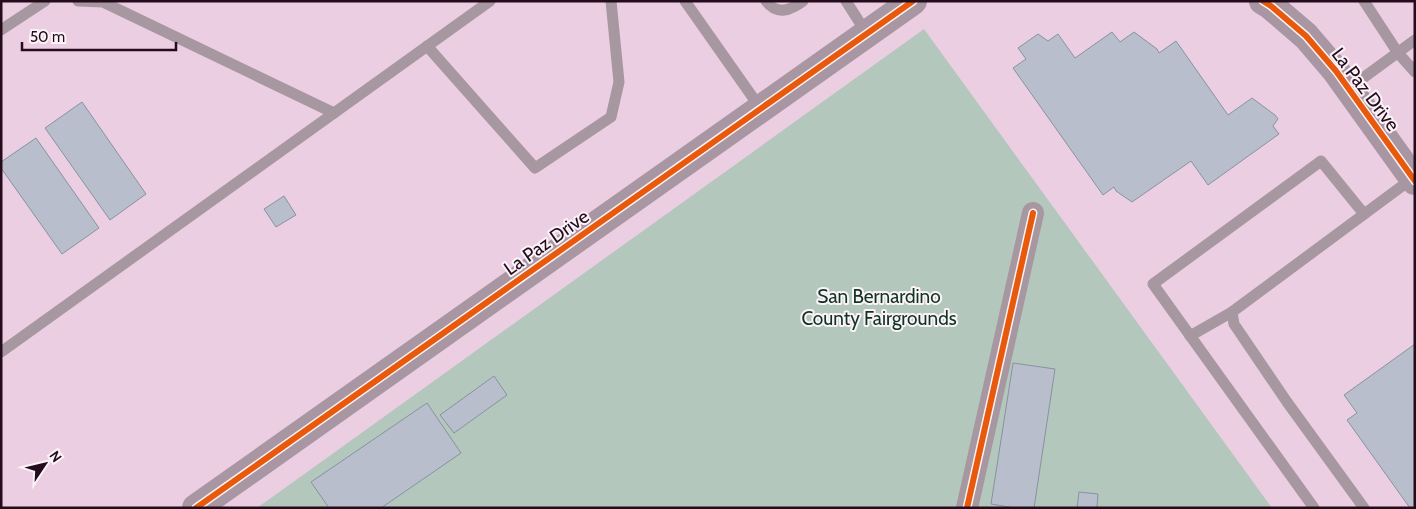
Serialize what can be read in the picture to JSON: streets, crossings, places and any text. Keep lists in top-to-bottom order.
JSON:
{
  "streets": {
    "street": ["La Paz Drive"]
  },
  "parks": ["San Bernardino County Fairgrounds"],
  "scale_bar": "50 m",
  "north": "top right"
}
